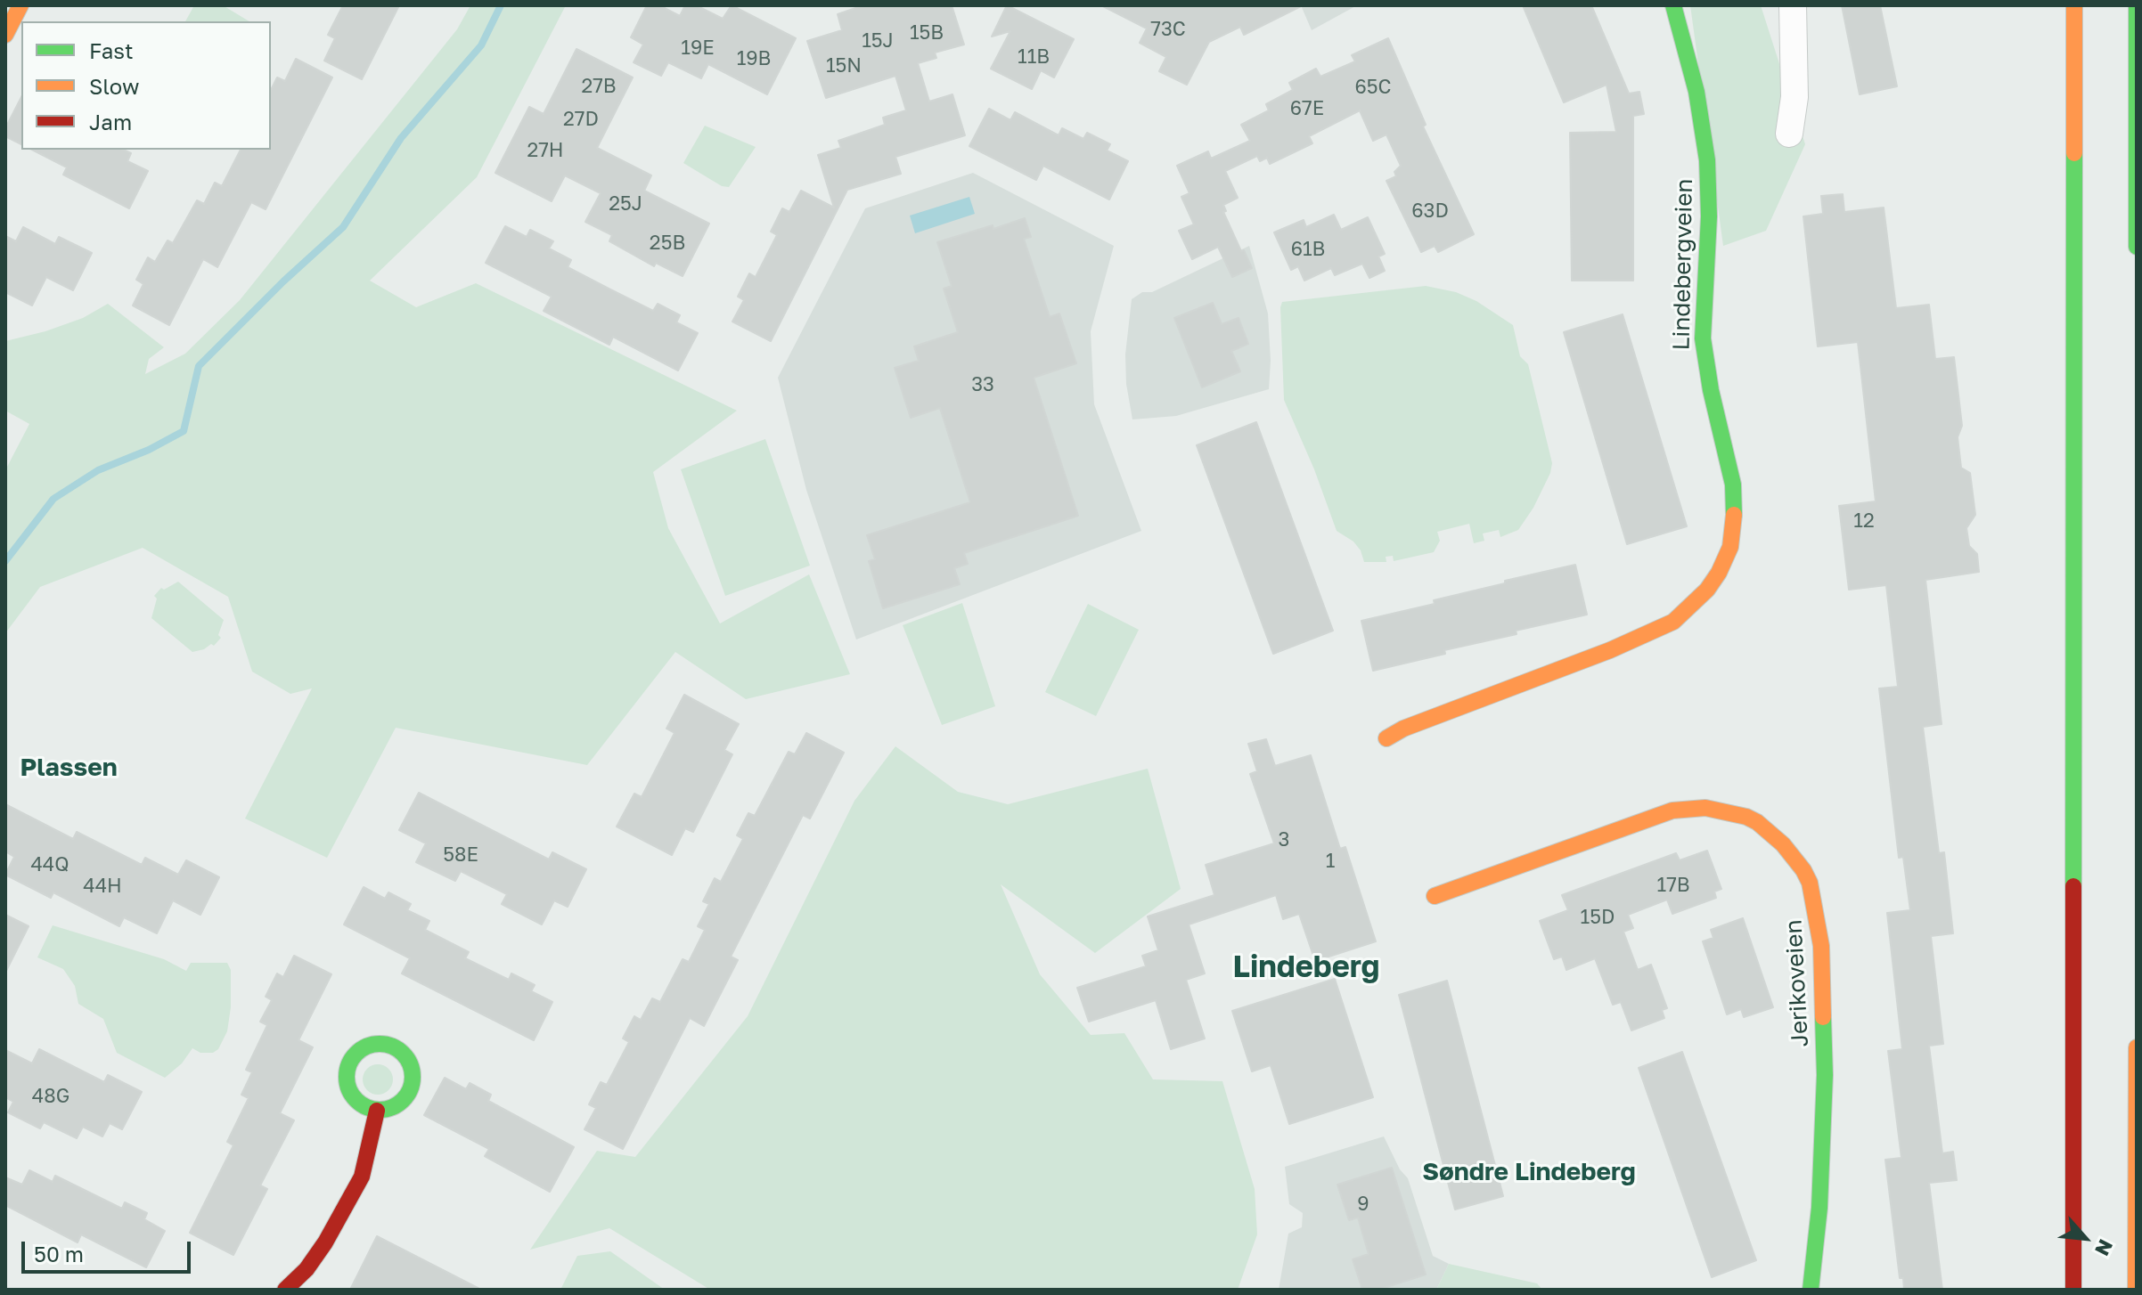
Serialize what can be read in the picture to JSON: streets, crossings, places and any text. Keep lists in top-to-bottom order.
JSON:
{
  "streets": {
    "main road": ["Lindebergveien", "Jerikoveien"]
  },
  "districts": ["Plassen", "Lindeberg", "Søndre Lindeberg"],
  "house_numbers": [
    "73C",
    "15B",
    "15J",
    "19E",
    "11B",
    "19B",
    "15N",
    "27B",
    "65C",
    "67E",
    "27D",
    "27H",
    "25J",
    "63D",
    "25B",
    "61B",
    "33",
    "12",
    "3",
    "58E",
    "1",
    "44Q",
    "17B",
    "44H",
    "15D",
    "48G",
    "9"
  ],
  "legend": ["Fast", "Slow", "Jam"],
  "scale_bar": "50 m",
  "north": "bottom right"
}
